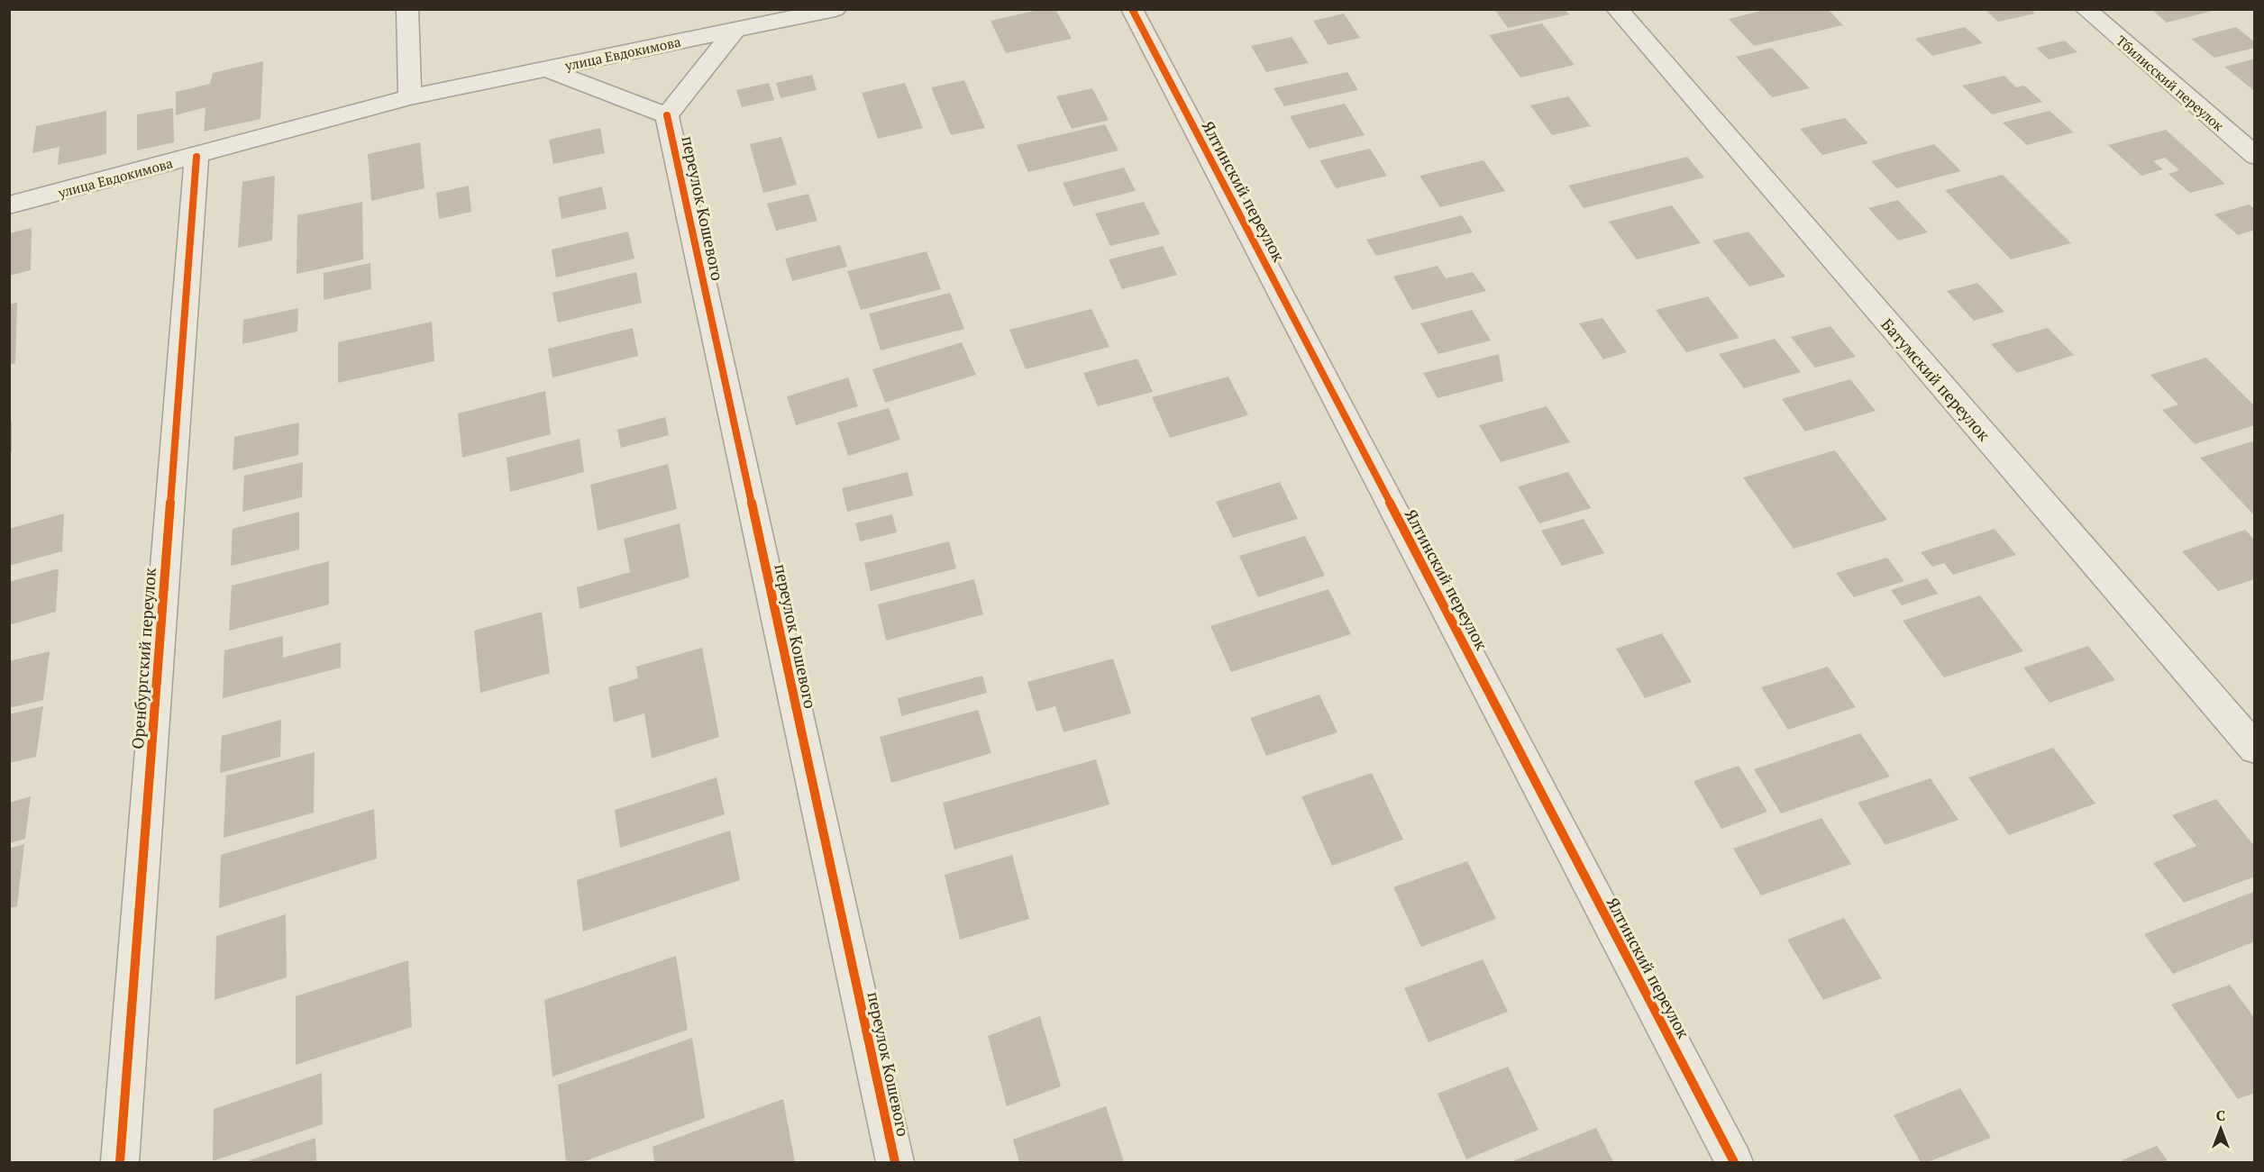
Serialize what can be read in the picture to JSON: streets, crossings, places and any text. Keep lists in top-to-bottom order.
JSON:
{
  "streets": {
    "street": [
      "улица Евдокимова",
      "Тбилисский переулок",
      "Ялтинский переулок",
      "переулок Кошевого",
      "Батумский переулок",
      "Оренбургский переулок"
    ]
  },
  "crossings": [
    ["улица Евдокимова", "Оренбургский переулок"]
  ],
  "north": "top"
}
